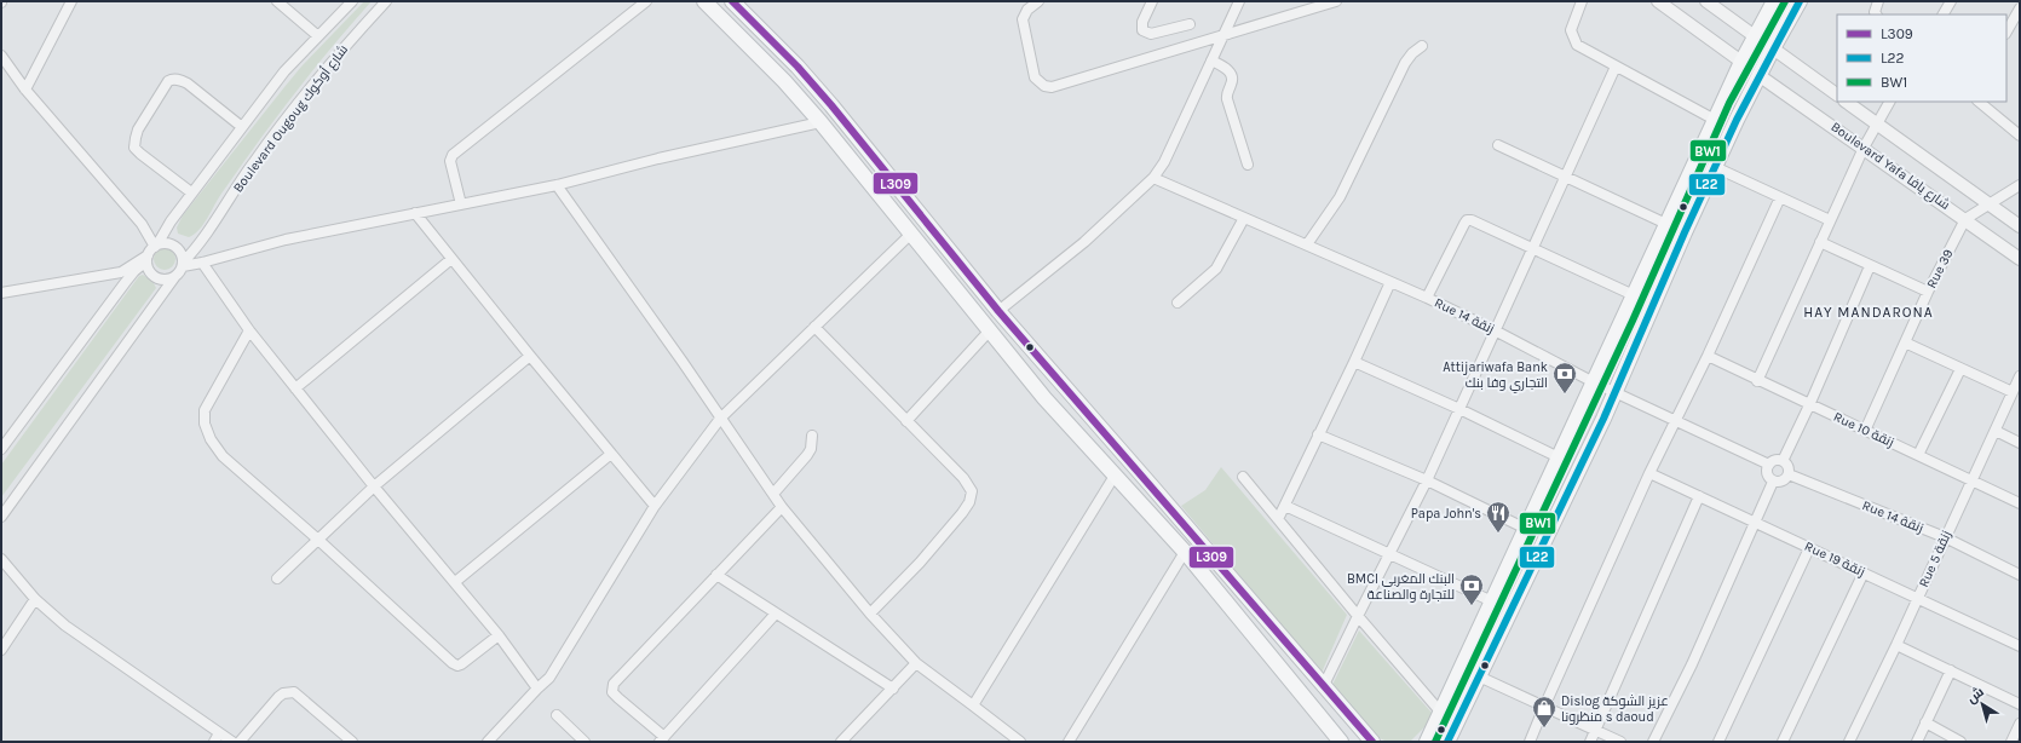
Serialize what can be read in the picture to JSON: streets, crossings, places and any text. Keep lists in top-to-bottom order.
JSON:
{
  "streets": {
    "street": [
      "Boulevard Ougoug شارع أوكوك",
      "Boulevard Yafa شارع يافا",
      "Rue 39",
      "Rue 14 زنقة",
      "Rue 10 زنقة",
      "Rue 19 زنقة",
      "Rue 5 زنقة"
    ]
  },
  "crossings": [
    ["Boulevard Yafa شارع يافا", "Rue 39"],
    ["Rue 39", "Rue 10 زنقة"],
    ["Rue 14 زنقة", "Rue 5 زنقة"],
    ["Rue 10 زنقة", "Rue 5 زنقة"],
    ["Rue 19 زنقة", "Rue 5 زنقة"]
  ],
  "districts": ["HAY MANDARONA"],
  "places": {
    "bank": ["Attijariwafa Bank التجاري وفا بنك", "BMCI البنك المغربي للتجارة والصناعة"],
    "restaurant": ["Papa John's"],
    "shop": ["Dislog عزيز الشوكة منظرونا s daoud"]
  },
  "lines": ["transit line L309", "transit line L22", "transit line BW1"],
  "legend": ["L309", "L22", "BW1"],
  "north": "top left"
}
